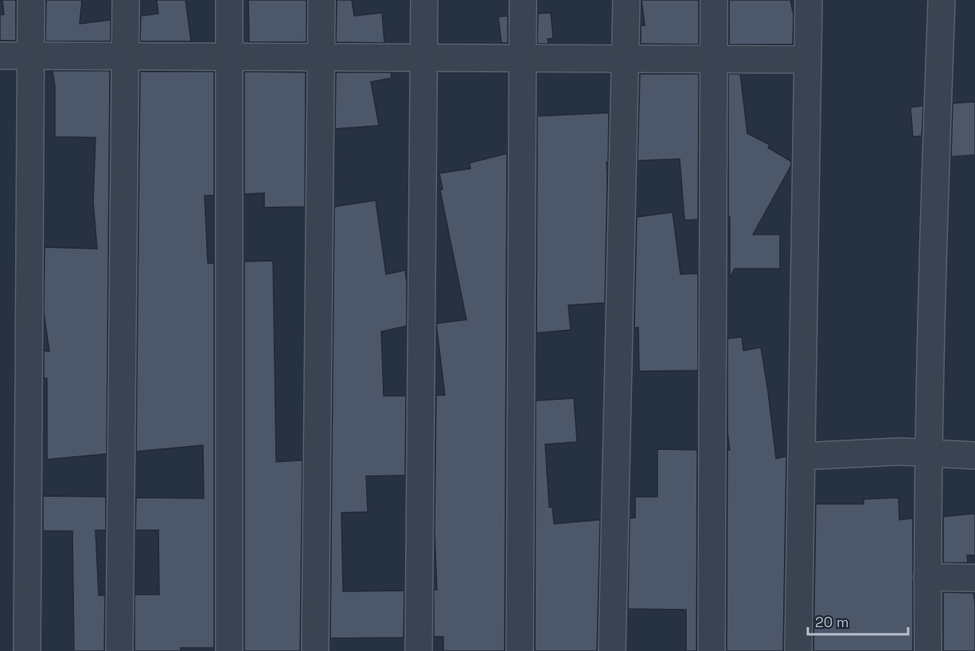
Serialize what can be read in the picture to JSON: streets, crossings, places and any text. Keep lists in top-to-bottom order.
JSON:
{
  "scale_bar": "20 m"
}
